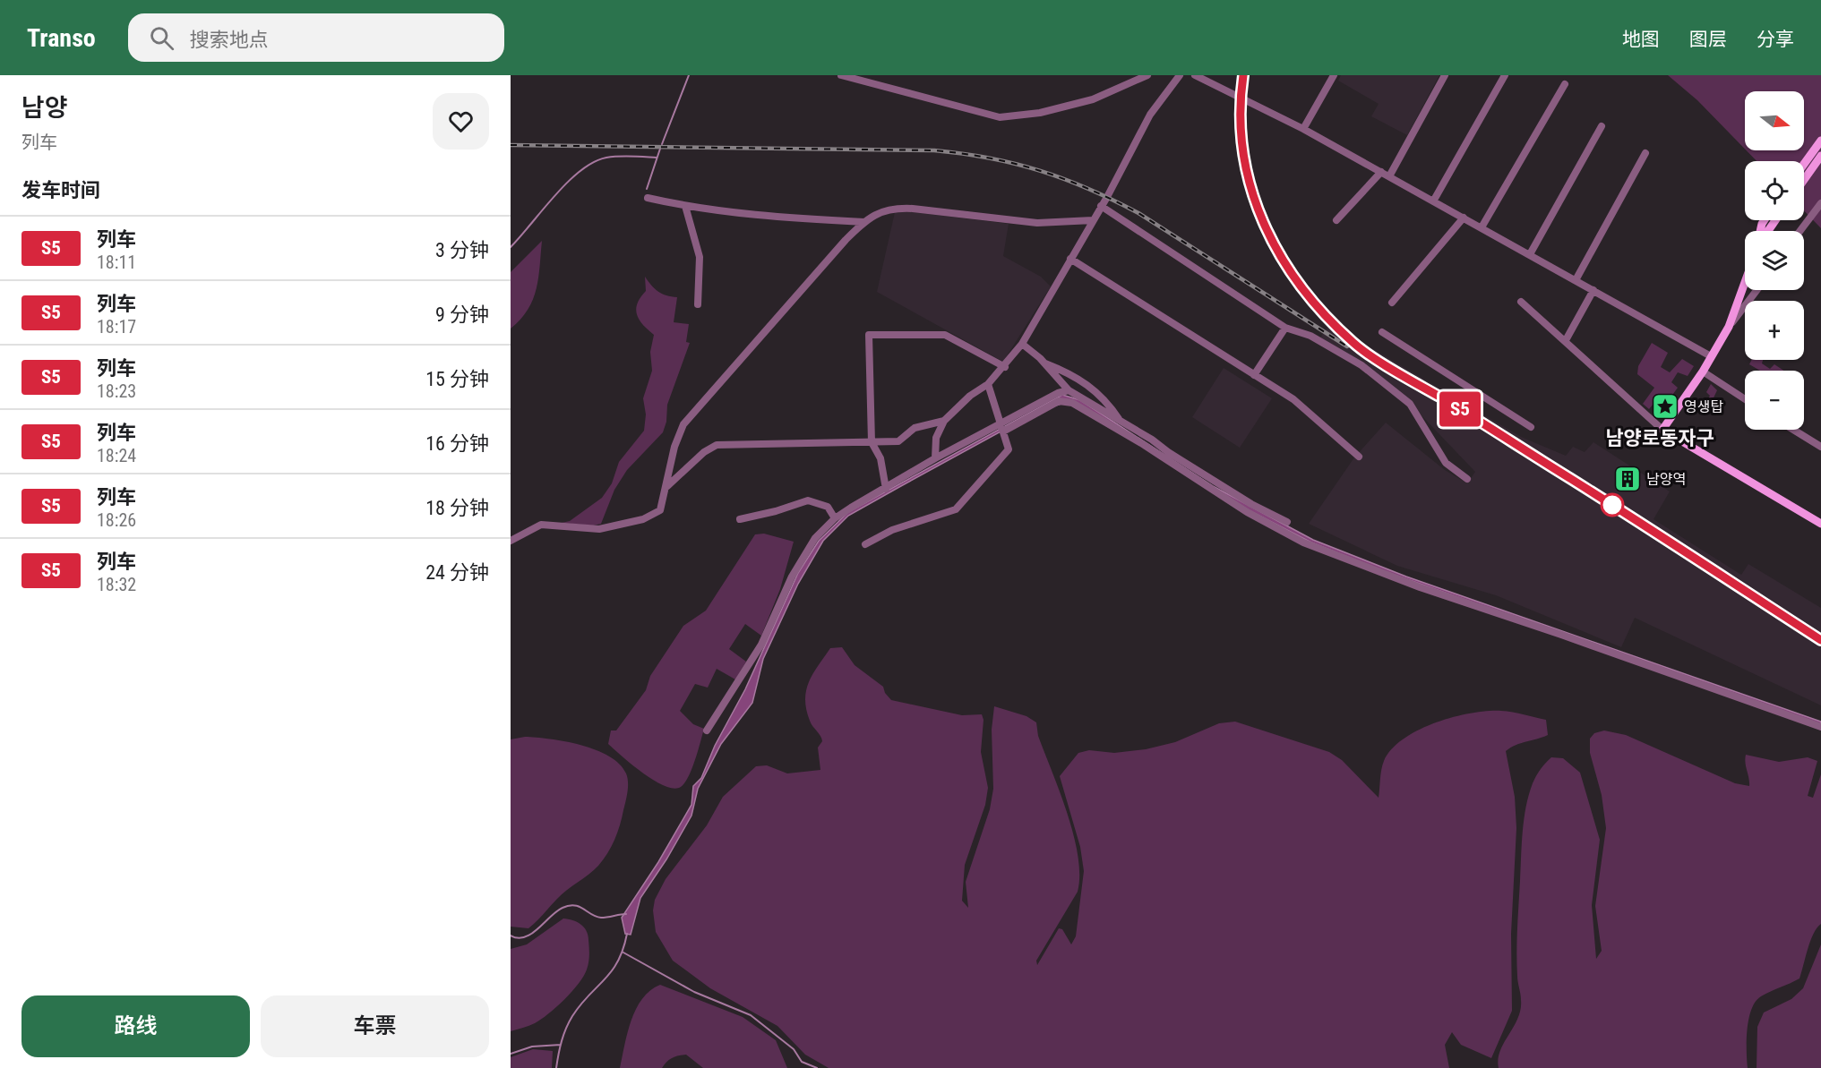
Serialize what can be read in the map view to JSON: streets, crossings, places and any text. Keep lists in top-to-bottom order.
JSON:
{
  "districts": ["남양로동자구"],
  "places": {
    "place": ["영생탑"],
    "building": ["남양역"]
  },
  "north": "right",
  "page": {
    "header": "Transo",
    "search": "搜索地点",
    "nav": ["地图", "图层", "分享"],
    "heading": [
      ["남양", "列车"],
      "发车时间"
    ],
    "on_map": "S5",
    "map_buttons": ["+", "−"],
    "list": [
      {
        "mark": "S5",
        "name": "列车",
        "note": "18:11",
        "value": "3 分钟"
      },
      {
        "mark": "S5",
        "name": "列车",
        "note": "18:17",
        "value": "9 分钟"
      },
      {
        "mark": "S5",
        "name": "列车",
        "note": "18:23",
        "value": "15 分钟"
      },
      {
        "mark": "S5",
        "name": "列车",
        "note": "18:24",
        "value": "16 分钟"
      },
      {
        "mark": "S5",
        "name": "列车",
        "note": "18:26",
        "value": "18 分钟"
      },
      {
        "mark": "S5",
        "name": "列车",
        "note": "18:32",
        "value": "24 分钟"
      }
    ],
    "buttons": ["路线", "车票"]
  }
}
